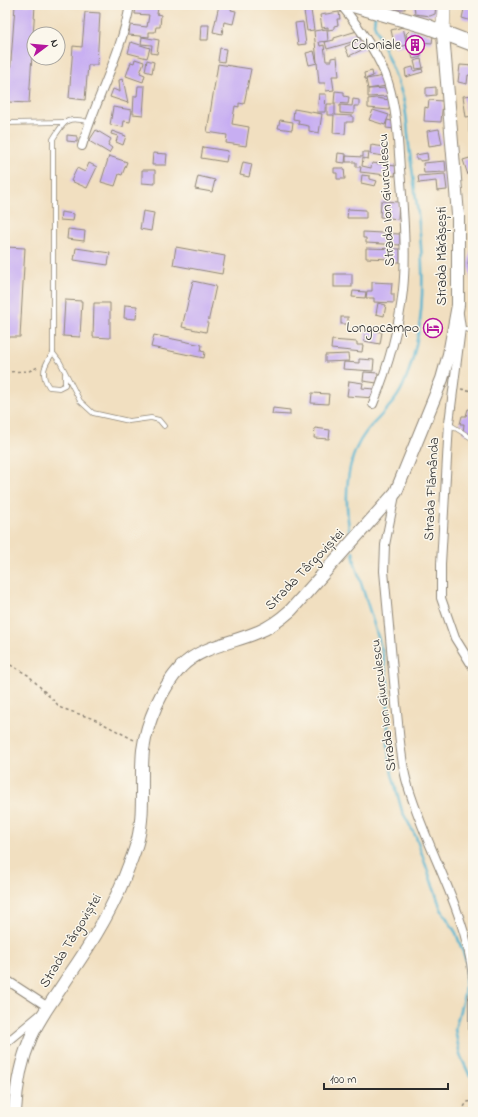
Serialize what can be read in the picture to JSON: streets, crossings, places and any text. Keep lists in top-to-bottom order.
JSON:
{
  "streets": {
    "main road": ["Strada Mărășești", "Strada Târgoviștei"],
    "street": ["Strada Ion Giurculescu", "Strada Flămânda"]
  },
  "crossings": [
    ["Strada Ion Giurculescu", "Strada Mărășești"],
    ["Strada Ion Giurculescu", "Strada Târgoviștei"],
    ["Strada Mărășești", "Strada Flămânda"],
    ["Strada Mărășești", "Strada Târgoviștei"]
  ],
  "places": {
    "building": ["Coloniale"],
    "hotel": ["Longocampo"]
  },
  "scale_bar": "100 m",
  "north": "right"
}
